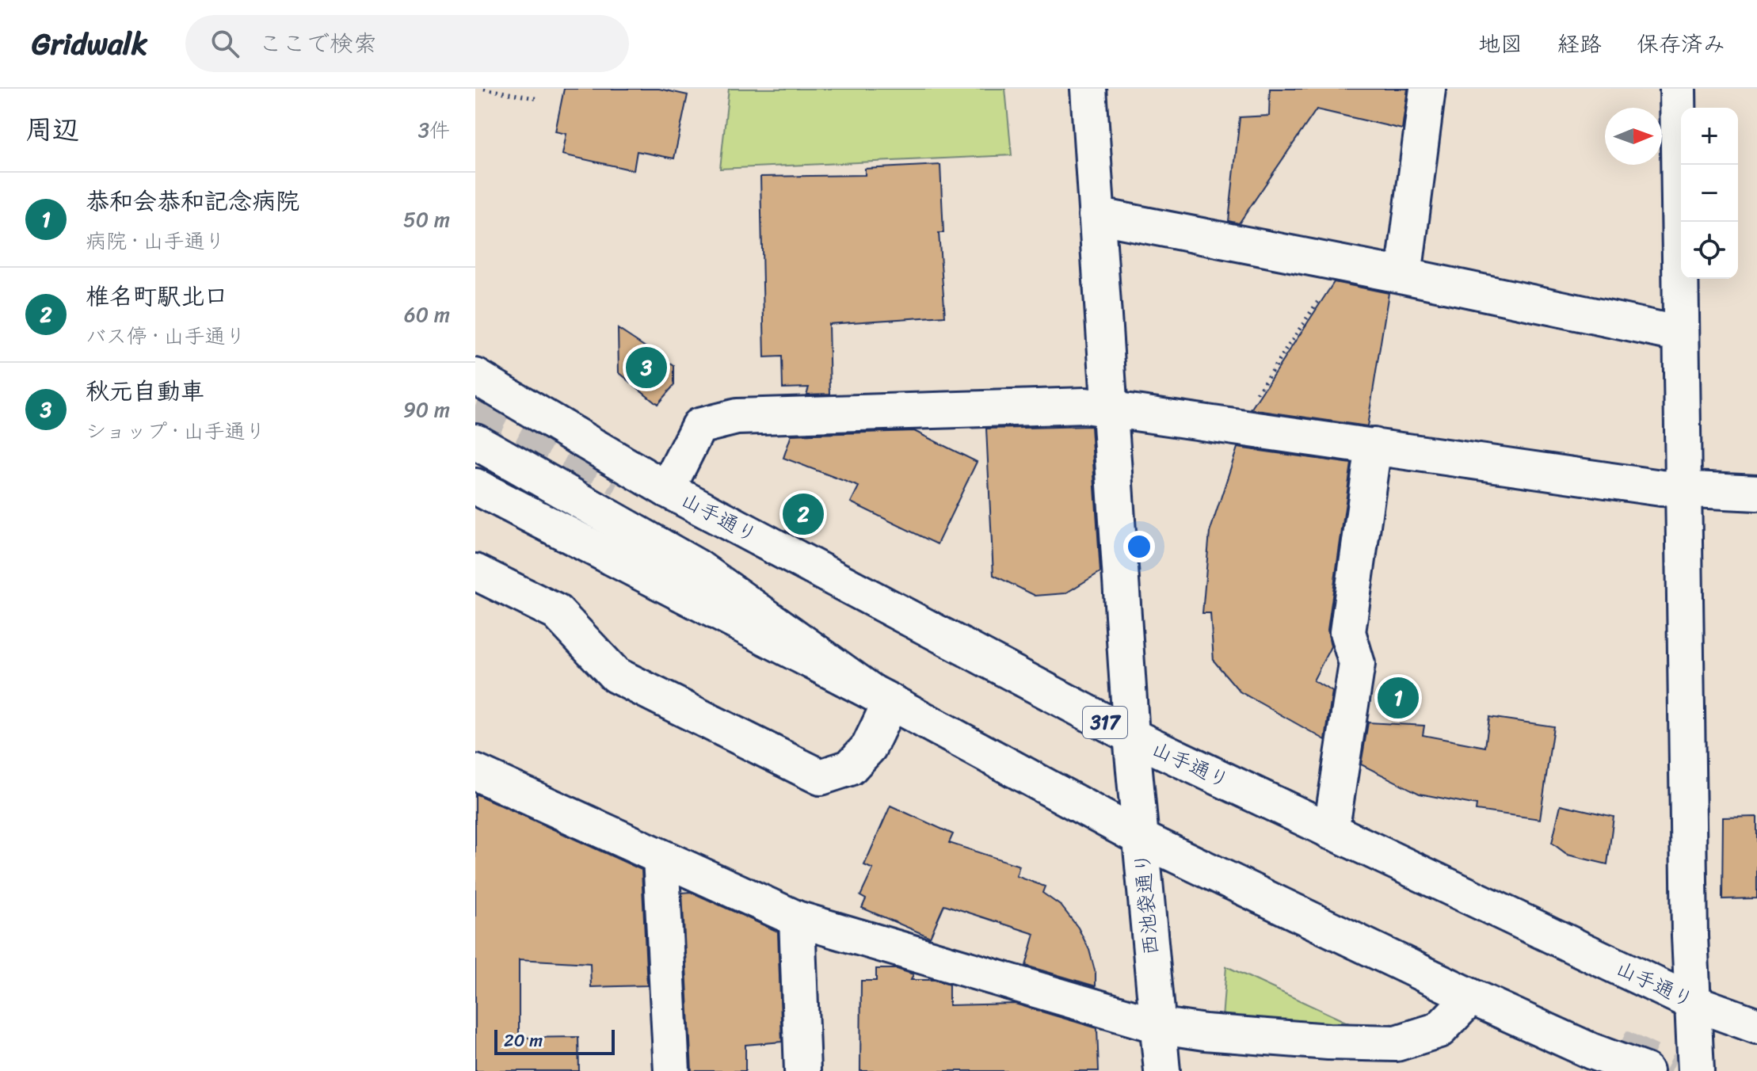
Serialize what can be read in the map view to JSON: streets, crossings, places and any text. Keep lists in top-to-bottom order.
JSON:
{
  "streets": {
    "main road": ["山手通り", "317", "西池袋通り"]
  },
  "crossings": [
    ["山手通り", "西池袋通り"]
  ],
  "scale_bar": "20 m",
  "north": "right",
  "page": {
    "header": "Gridwalk",
    "search": "ここで検索",
    "nav": ["地図", "経路", "保存済み"],
    "heading": ["周辺", "3件"],
    "map_buttons": ["+", "−"],
    "list": [
      {
        "mark": "1",
        "name": "恭和会恭和記念病院",
        "note": "病院 · 山手通り",
        "value": "50 m"
      },
      {
        "mark": "2",
        "name": "椎名町駅北口",
        "note": "バス停 · 山手通り",
        "value": "60 m"
      },
      {
        "mark": "3",
        "name": "秋元自動車",
        "note": "ショップ · 山手通り",
        "value": "90 m"
      }
    ],
    "pins": ["3", "2", "1"],
    "scale": "20 m"
  }
}
